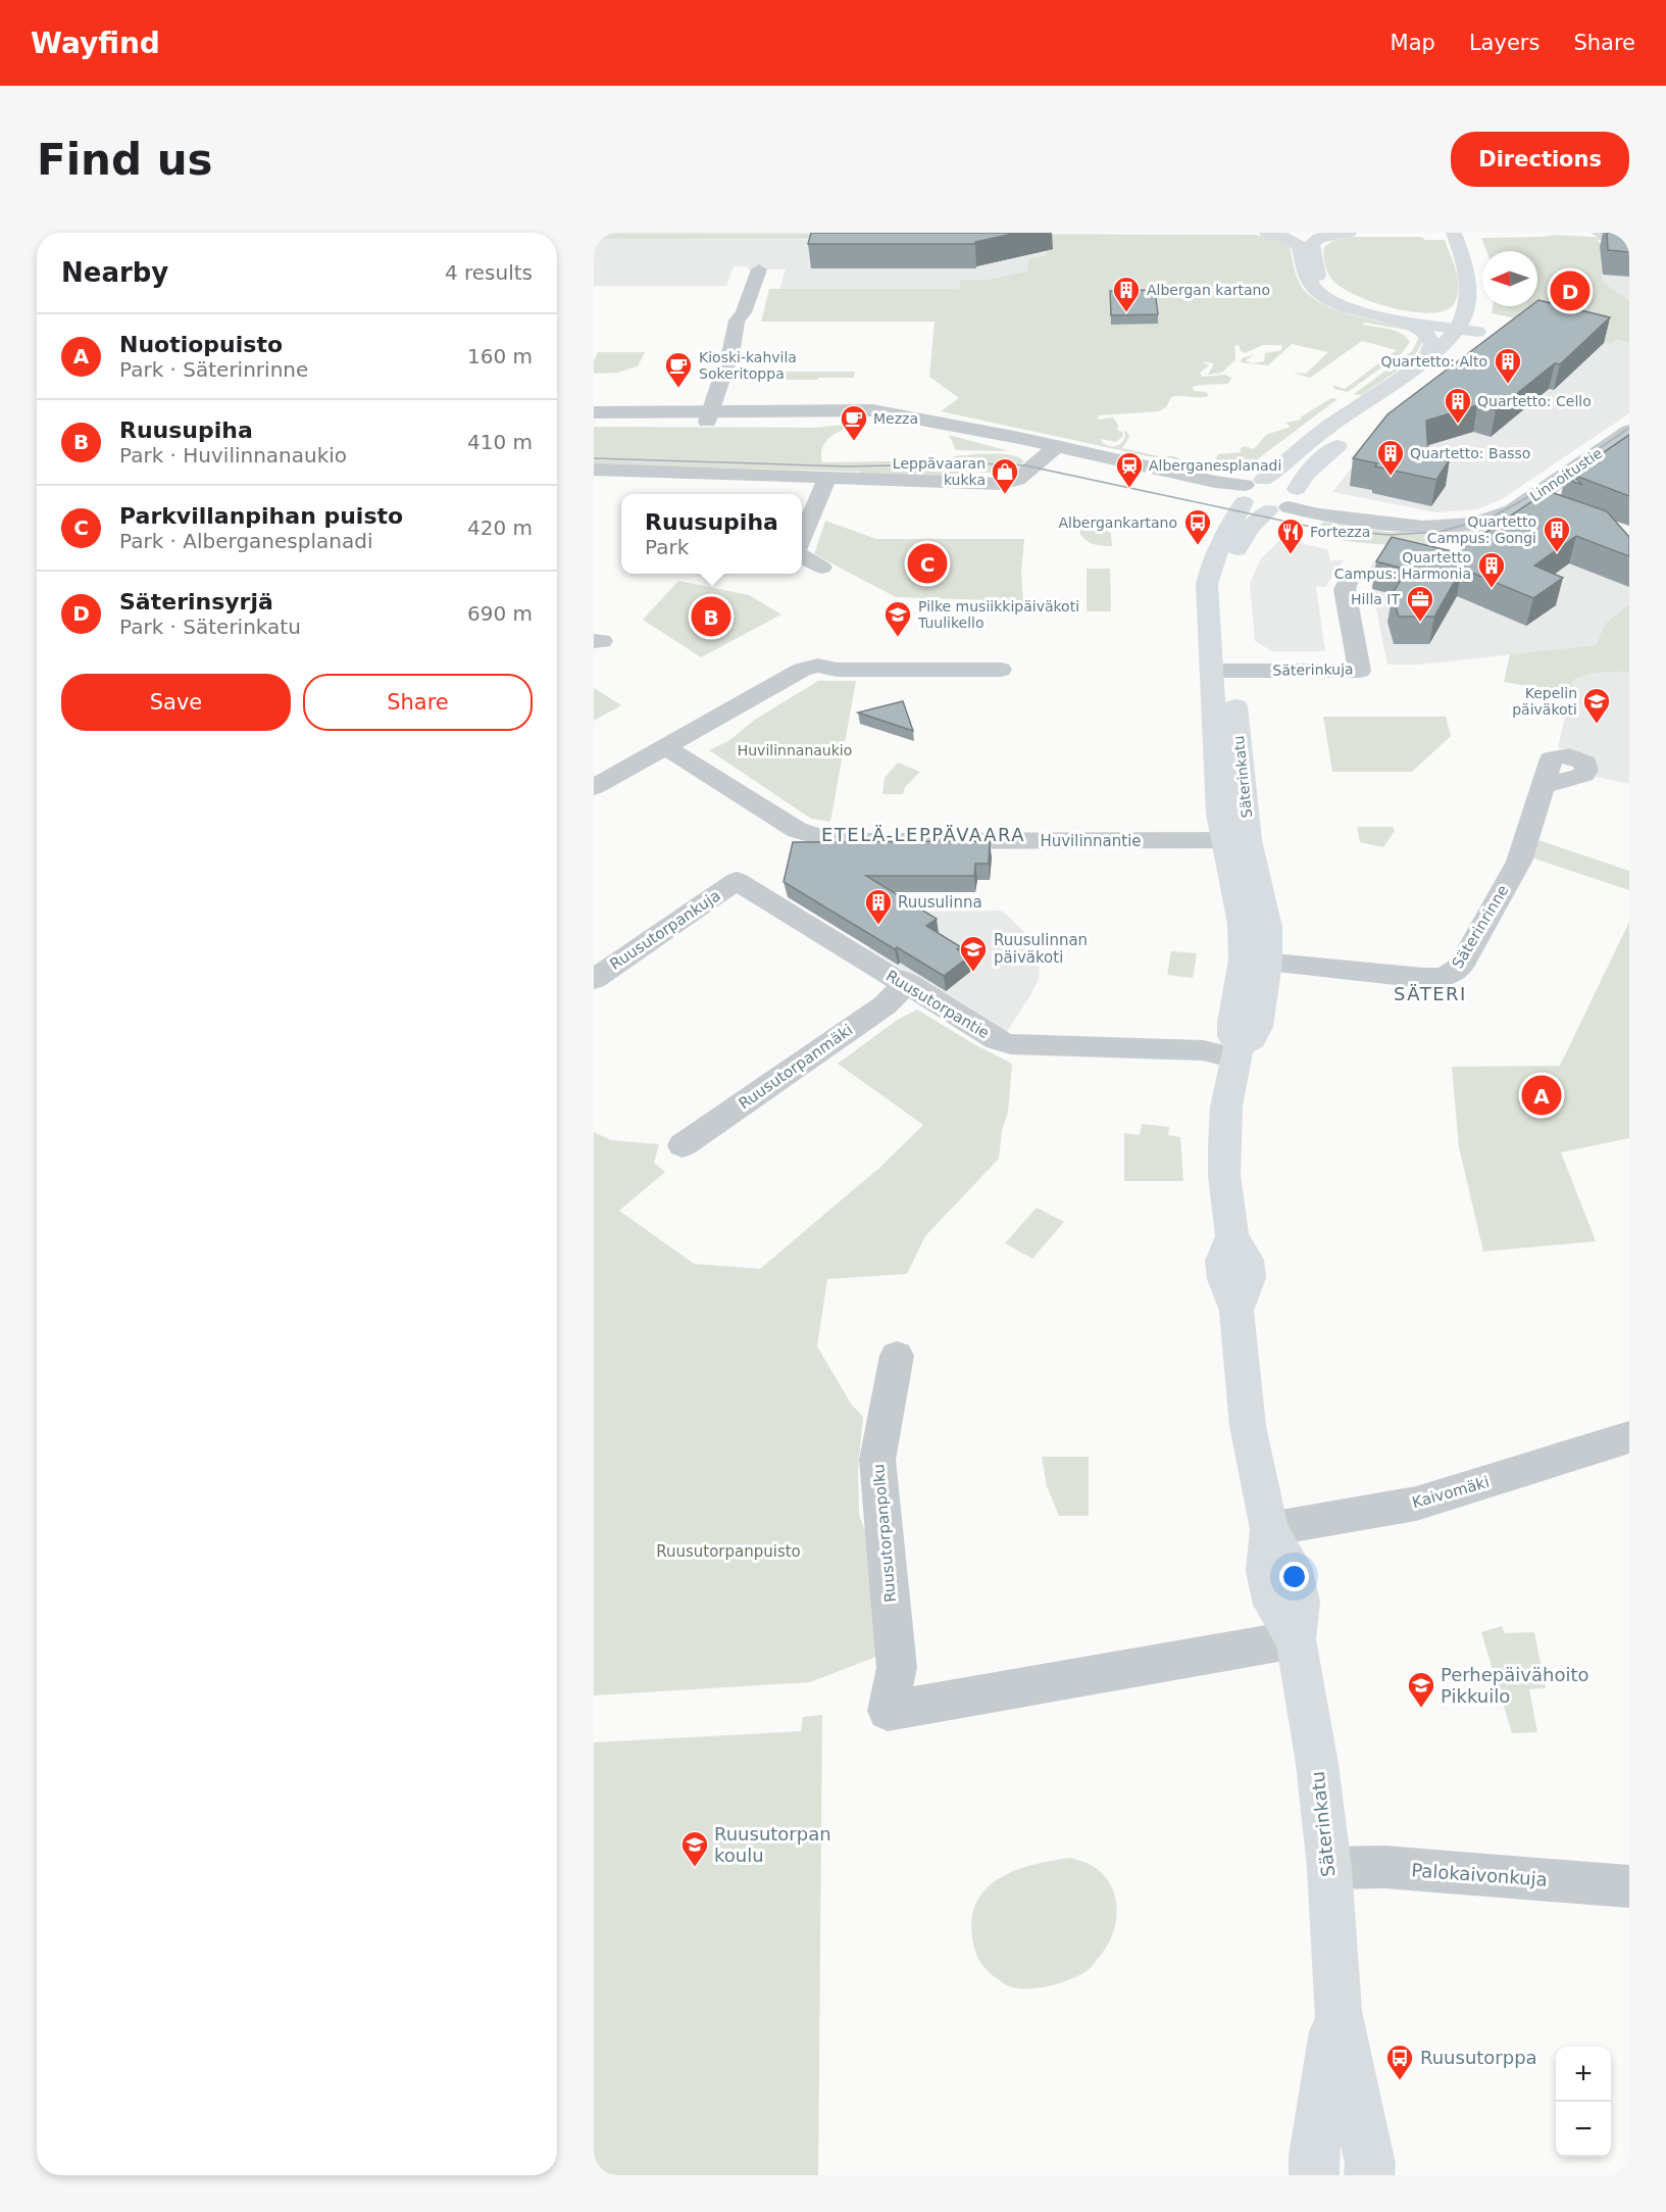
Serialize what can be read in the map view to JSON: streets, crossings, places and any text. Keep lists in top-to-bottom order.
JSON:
{
  "streets": {
    "main road": ["Säterinkatu"],
    "street": [
      "Linnoitustie",
      "Säterinkuja",
      "Huvilinnantie",
      "Säterinrinne",
      "Ruusutorpankuja",
      "Ruusutorpantie",
      "Ruusutorpanmäki",
      "Kaivomäki",
      "Ruusutorpanpolku",
      "Palokaivonkuja"
    ]
  },
  "crossings": [
    ["Linnoitustie", "Säterinkatu"],
    ["Säterinkuja", "Säterinkatu"],
    ["Säterinkatu", "Huvilinnantie"],
    ["Säterinkatu", "Säterinrinne"],
    ["Säterinkatu", "Ruusutorpantie"],
    ["Säterinkatu", "Kaivomäki"],
    ["Säterinkatu", "Ruusutorpanpolku"],
    ["Säterinkatu", "Palokaivonkuja"],
    ["Ruusutorpankuja", "Ruusutorpantie"],
    ["Ruusutorpantie", "Ruusutorpanmäki"]
  ],
  "districts": ["ETELÄ-LEPPÄVAARA", "SÄTERI"],
  "parks": ["Huvilinnanaukio", "Ruusutorpanpuisto"],
  "places": {
    "building": [
      "Albergan kartano",
      "Quartetto: Alto",
      "Quartetto: Cello",
      "Quartetto: Basso",
      "Quartetto Campus: Gongi",
      "Quartetto Campus: Harmonia",
      "Ruusulinna"
    ],
    "cafe": ["Kioski-kahvila Sokeritoppa", "Mezza"],
    "station": ["Alberganesplanadi"],
    "shop": ["Leppävaaran kukka"],
    "bus stop": ["Albergankartano", "Ruusutorppa"],
    "restaurant": ["Fortezza"],
    "office": ["Hilla IT"],
    "school or university": [
      "Pilke musiikkipäiväkoti Tuulikello",
      "Kepelin päiväkoti",
      "Ruusulinnan päiväkoti",
      "Perhepäivähoito Pikkuilo",
      "Ruusutorpan koulu"
    ]
  },
  "north": "left",
  "page": {
    "header": "Wayfind",
    "nav": ["Map", "Layers", "Share"],
    "buttons": [
      "Directions",
      ["Save", "Share"]
    ],
    "title": "Find us",
    "heading": ["Nearby", "4 results"],
    "pins": [
      "D",
      "C",
      "B",
      "A"
    ],
    "list": [
      {
        "mark": "A",
        "name": "Nuotiopuisto",
        "note": "Park · Säterinrinne",
        "value": "160 m"
      },
      {
        "mark": "B",
        "name": "Ruusupiha",
        "note": "Park · Huvilinnanaukio",
        "value": "410 m"
      },
      {
        "mark": "C",
        "name": "Parkvillanpihan puisto",
        "note": "Park · Alberganesplanadi",
        "value": "420 m"
      },
      {
        "mark": "D",
        "name": "Säterinsyrjä",
        "note": "Park · Säterinkatu",
        "value": "690 m"
      }
    ],
    "popup": ["Ruusupiha", "Park"],
    "map_buttons": ["+", "−"]
  }
}
